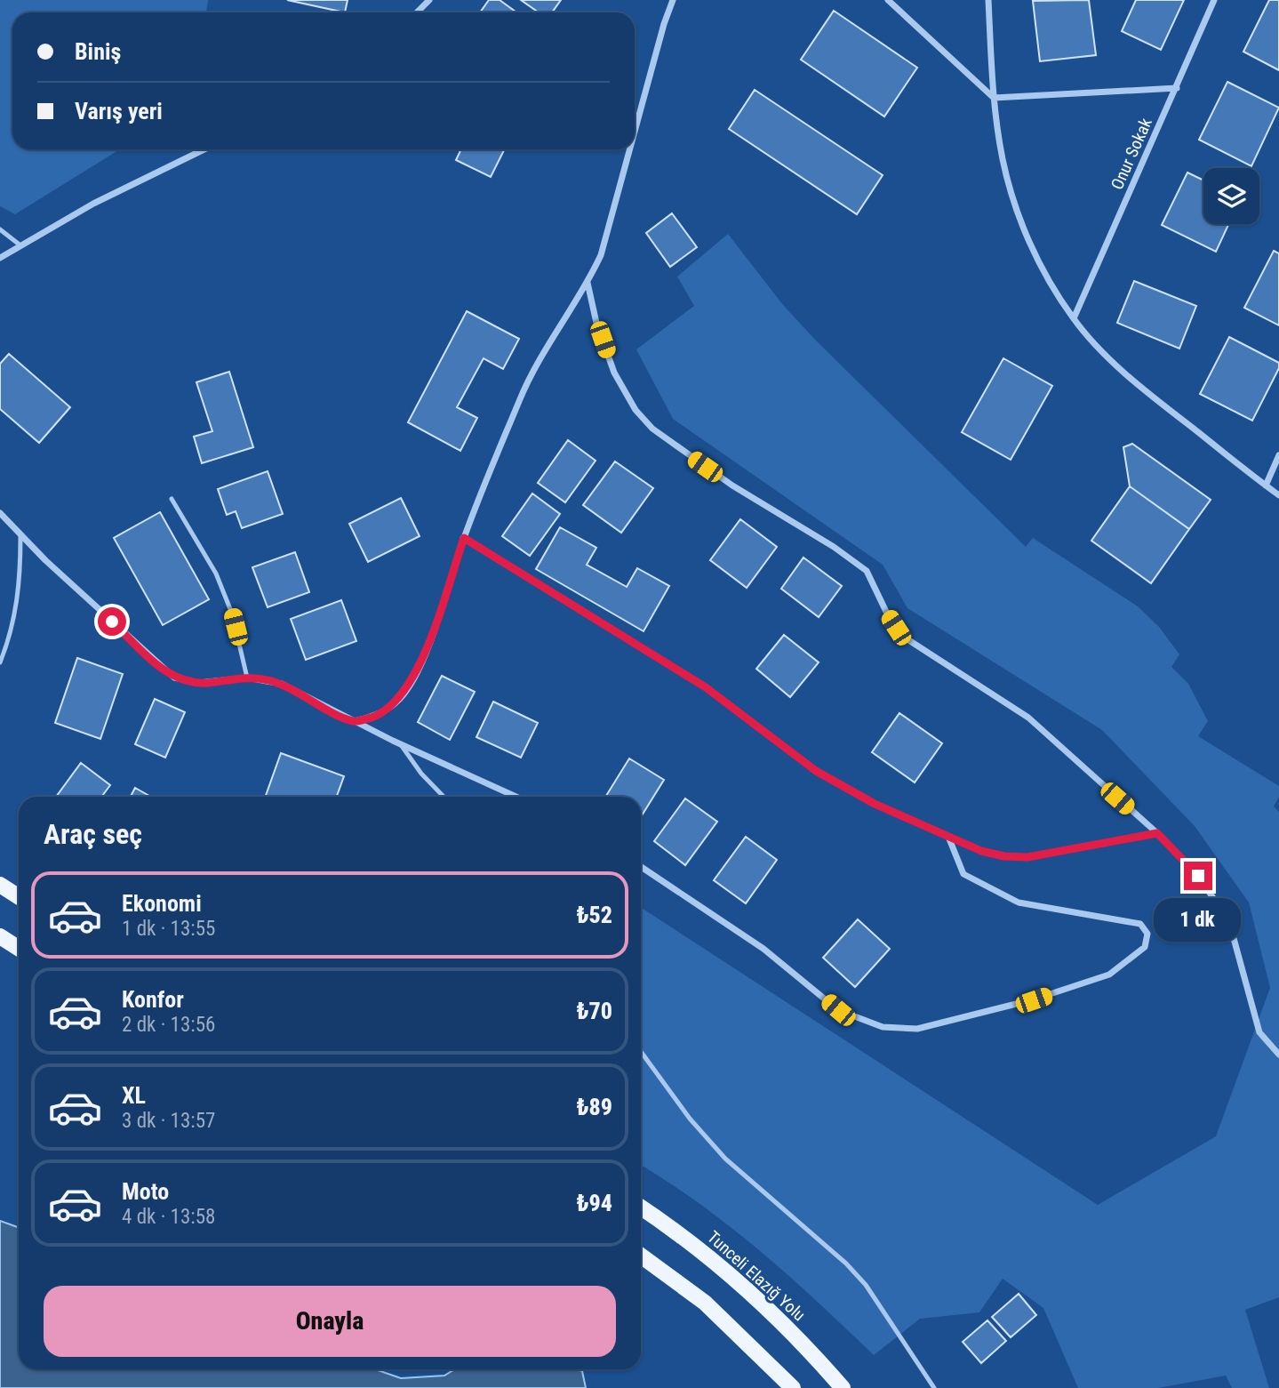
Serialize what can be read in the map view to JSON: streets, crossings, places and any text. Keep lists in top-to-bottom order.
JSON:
{
  "streets": {
    "main road": ["Tunceli Elazığ Yolu"],
    "street": ["Onur Sokak"]
  },
  "page": {
    "banner": ["Biniş", "Varış yeri"],
    "heading": "Araç seç",
    "list": [
      {
        "name": "Ekonomi",
        "note": "1 dk · 13:55",
        "value": "₺52"
      },
      {
        "name": "Konfor",
        "note": "2 dk · 13:56",
        "value": "₺70"
      },
      {
        "name": "XL",
        "note": "3 dk · 13:57",
        "value": "₺89"
      },
      {
        "name": "Moto",
        "note": "4 dk · 13:58",
        "value": "₺94"
      }
    ],
    "bubble": "1 dk",
    "buttons": "Onayla"
  }
}
